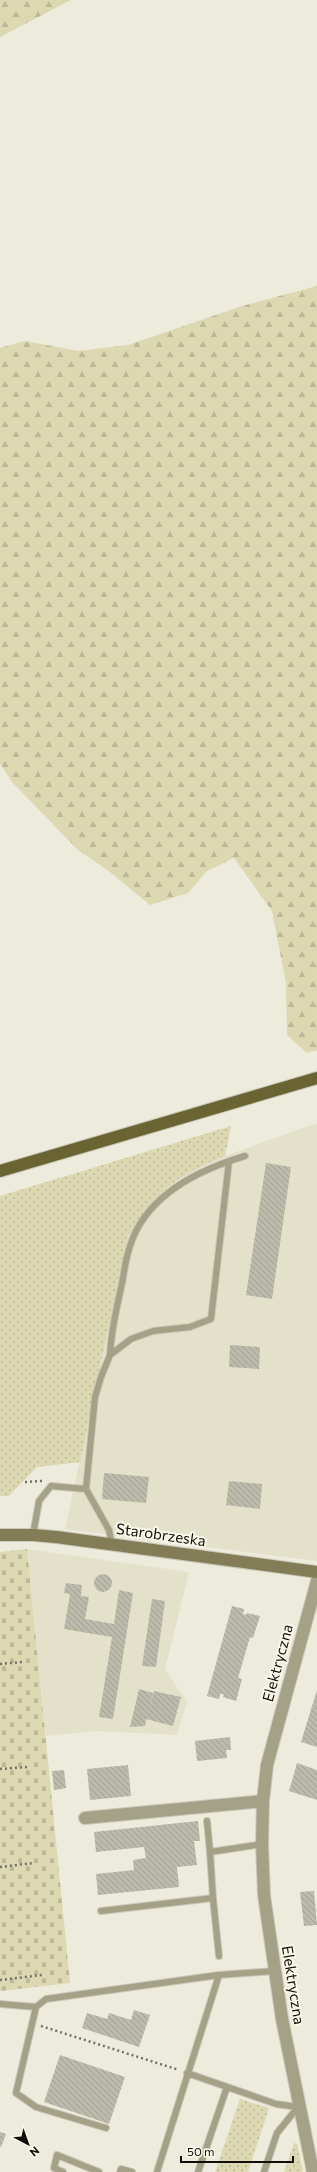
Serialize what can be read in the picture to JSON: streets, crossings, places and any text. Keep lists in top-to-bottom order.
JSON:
{
  "streets": {
    "street": ["Starobrzeska", "Elektryczna"]
  },
  "scale_bar": "50 m",
  "north": "bottom right"
}
